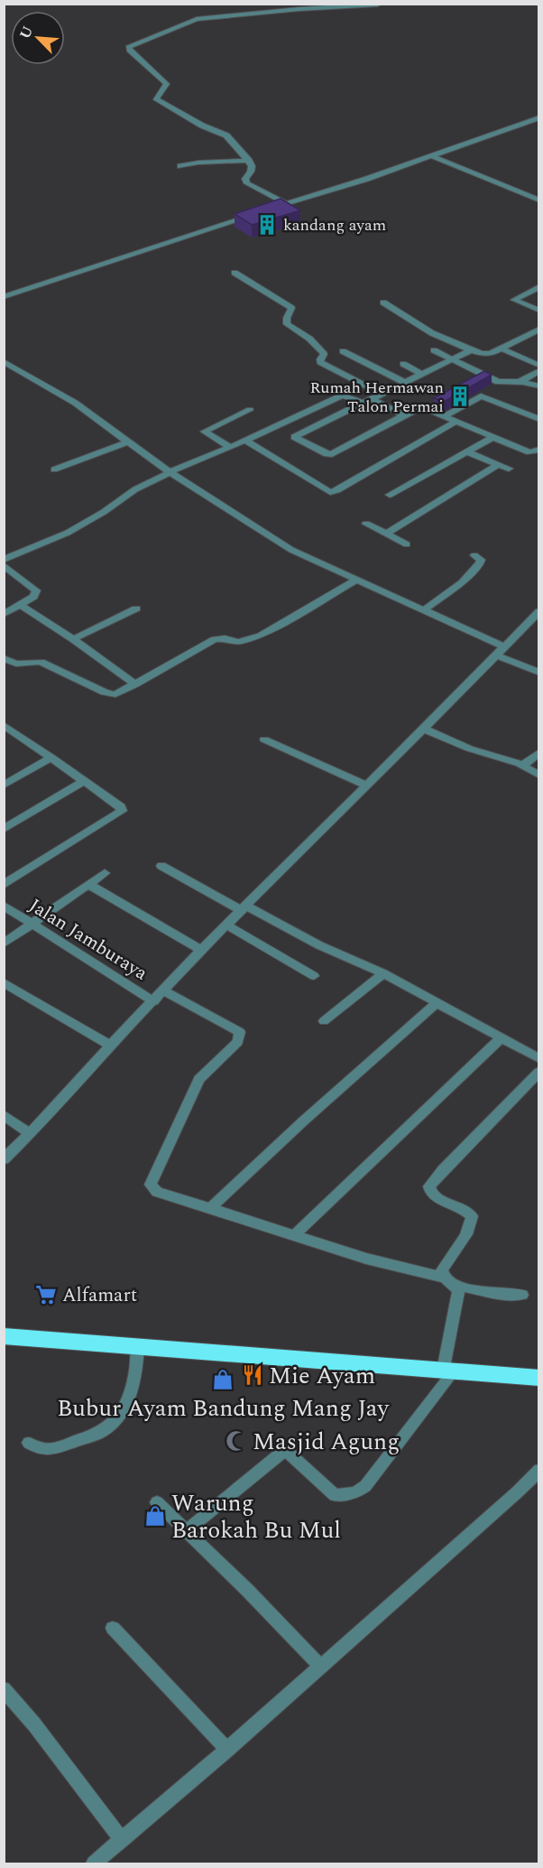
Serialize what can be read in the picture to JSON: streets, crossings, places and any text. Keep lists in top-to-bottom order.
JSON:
{
  "streets": {
    "street": ["Jalan Jamburaya"]
  },
  "places": {
    "building": ["kandang ayam", "Rumah Hermawan Talon Permai"],
    "supermarket": ["Alfamart"],
    "restaurant": ["Mie Ayam"],
    "shop": ["Bubur Ayam Bandung Mang Jay", "Warung Barokah Bu Mul"],
    "mosque": ["Masjid Agung"]
  },
  "north": "top left"
}
